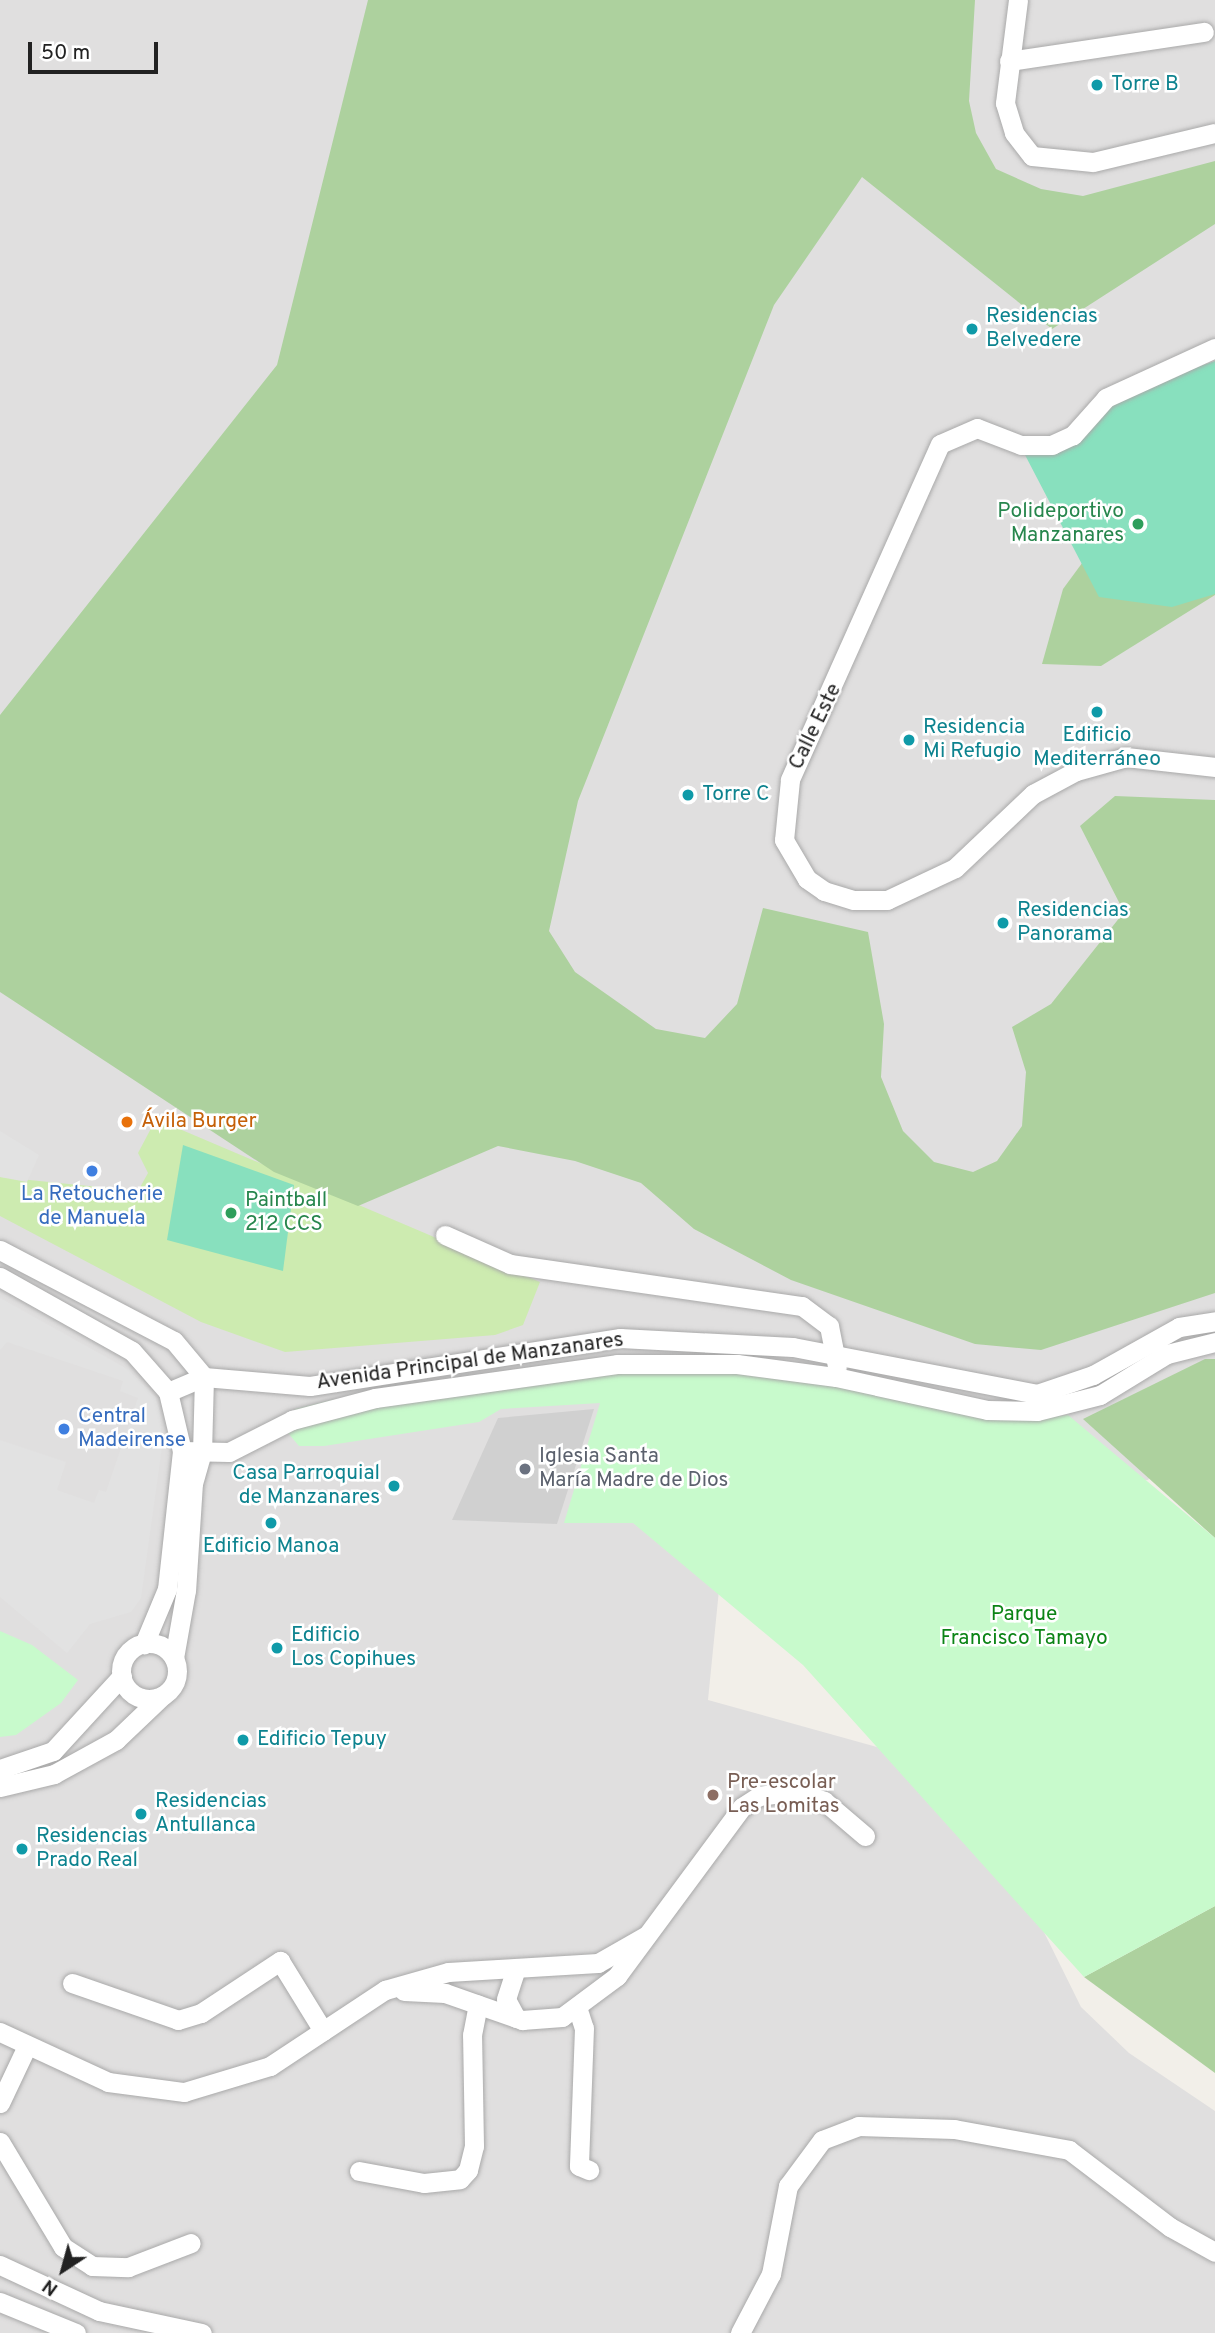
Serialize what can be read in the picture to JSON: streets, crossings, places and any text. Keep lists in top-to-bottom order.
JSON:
{
  "streets": {
    "street": ["Calle Este", "Avenida Principal de Manzanares"]
  },
  "parks": ["Parque Francisco Tamayo"],
  "places": [
    "Torre B",
    "Residencias Belvedere",
    "Polideportivo Manzanares",
    "Edificio Mediterráneo",
    "Residencia Mi Refugio",
    "Torre C",
    "Residencias Panorama",
    "Ávila Burger",
    "La Retoucherie de Manuela",
    "Paintball 212 CCS",
    "Central Madeirense",
    "Iglesia Santa María Madre de Dios",
    "Casa Parroquial de Manzanares",
    "Edificio Manoa",
    "Edificio Los Copihues",
    "Edificio Tepuy",
    "Pre-escolar Las Lomitas",
    "Residencias Antullanca",
    "Residencias Prado Real"
  ],
  "scale_bar": "50 m",
  "north": "bottom left"
}
